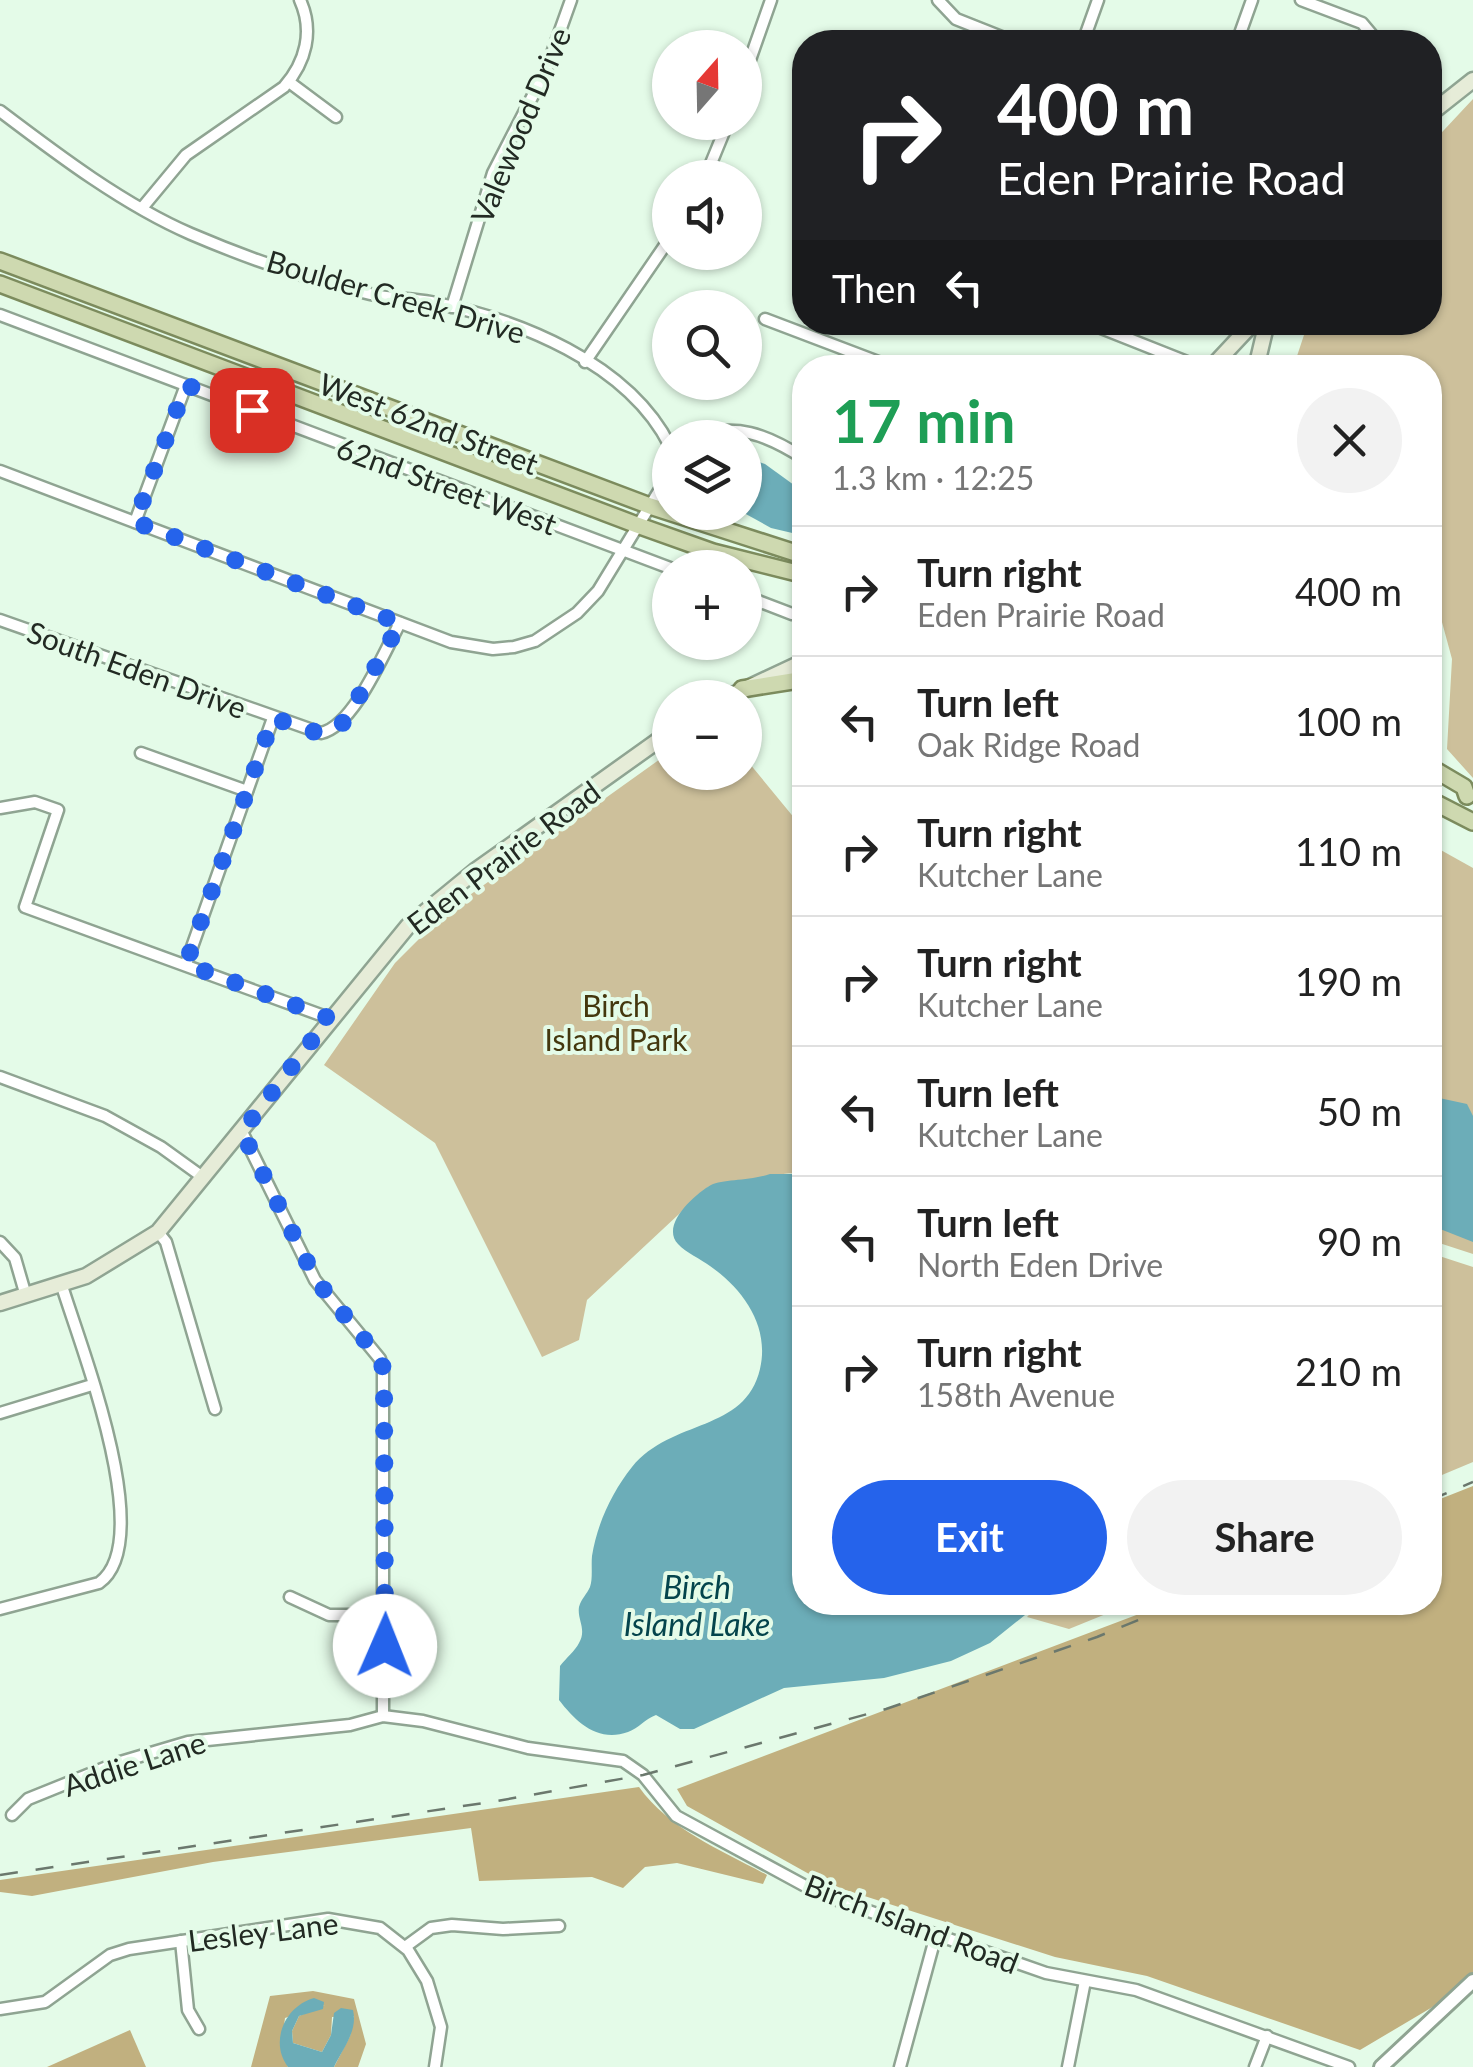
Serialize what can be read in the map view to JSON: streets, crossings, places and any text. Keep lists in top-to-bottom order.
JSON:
{
  "streets": {
    "main road": ["West 62nd Street", "Eden Prairie Road"],
    "street": [
      "Valewood Drive",
      "Boulder Creek Drive",
      "62nd Street West",
      "South Eden Drive",
      "Addie Lane",
      "Birch Island Road",
      "Lesley Lane"
    ]
  },
  "crossings": [
    ["Valewood Drive", "Boulder Creek Drive"],
    ["Addie Lane", "Birch Island Road"]
  ],
  "water": ["Birch Island Lake"],
  "parks": ["Birch Island Park"],
  "north": "top",
  "page": {
    "map_buttons": ["+", "−"],
    "turn": ["400 m", "Eden Prairie Road"],
    "then": "Then",
    "heading": ["17 min", "1.3 km · 12:25"],
    "list": [
      {
        "name": "Turn right",
        "note": "Eden Prairie Road",
        "value": "400 m"
      },
      {
        "name": "Turn left",
        "note": "Oak Ridge Road",
        "value": "100 m"
      },
      {
        "name": "Turn right",
        "note": "Kutcher Lane",
        "value": "110 m"
      },
      {
        "name": "Turn right",
        "note": "Kutcher Lane",
        "value": "190 m"
      },
      {
        "name": "Turn left",
        "note": "Kutcher Lane",
        "value": "50 m"
      },
      {
        "name": "Turn left",
        "note": "North Eden Drive",
        "value": "90 m"
      },
      {
        "name": "Turn right",
        "note": "158th Avenue",
        "value": "210 m"
      }
    ],
    "buttons": ["Exit", "Share"]
  }
}
